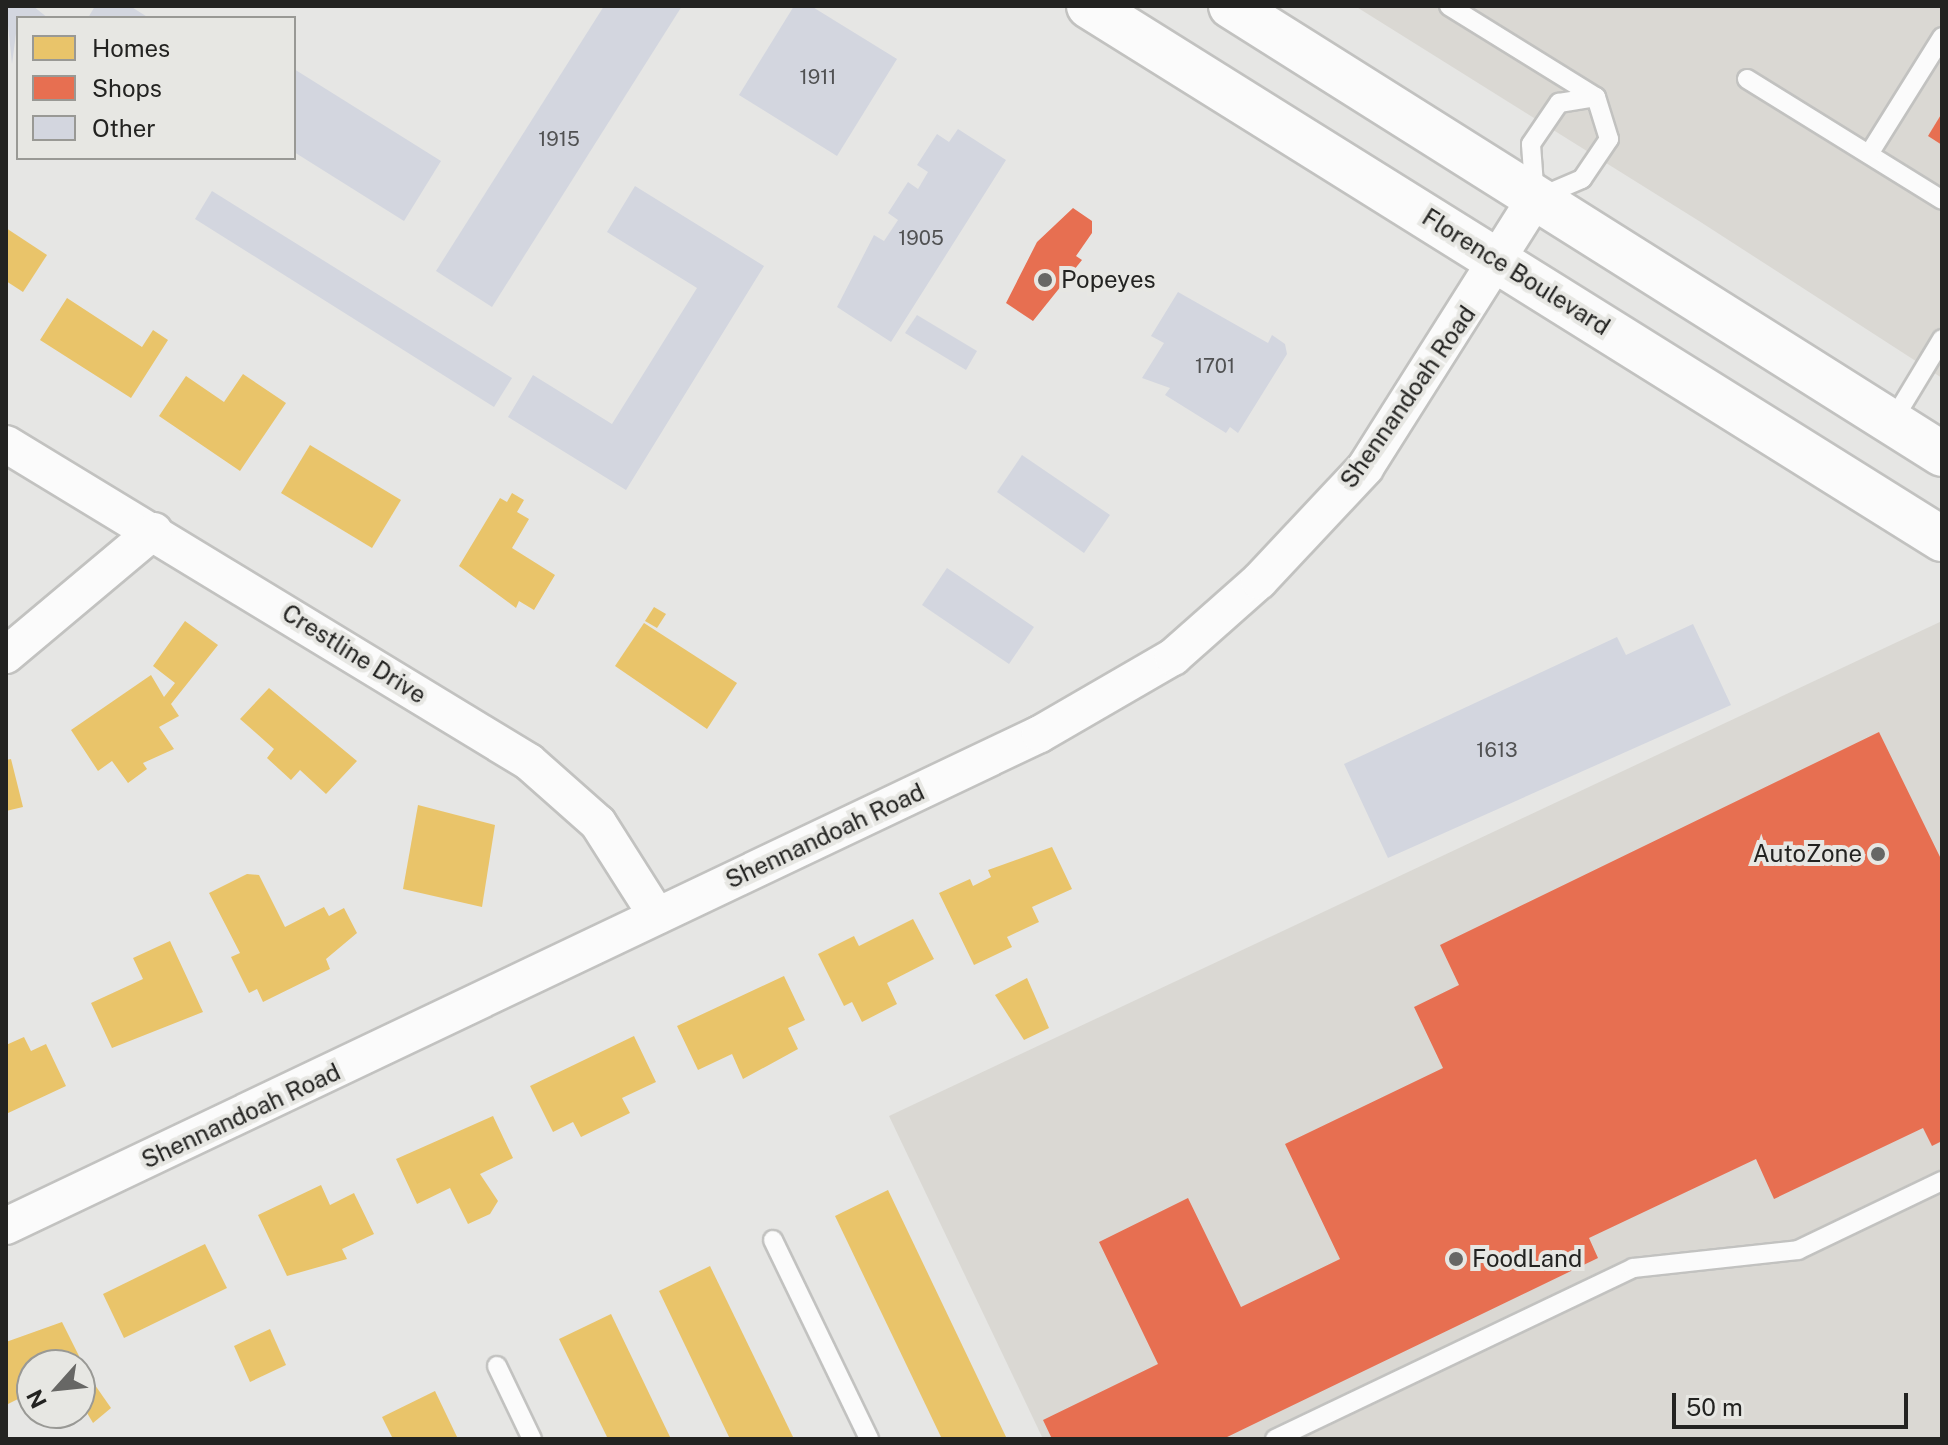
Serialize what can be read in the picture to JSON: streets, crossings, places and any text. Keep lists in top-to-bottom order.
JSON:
{
  "streets": {
    "highway": ["Florence Boulevard"],
    "street": ["Shennandoah Road", "Crestline Drive"]
  },
  "crossings": [
    ["Florence Boulevard", "Shennandoah Road"],
    ["Shennandoah Road", "Crestline Drive"]
  ],
  "places": ["Popeyes", "AutoZone", "FoodLand"],
  "house_numbers": [
    "1911",
    "1915",
    "1905",
    "1701",
    "1613"
  ],
  "legend": ["Homes", "Shops", "Other"],
  "scale_bar": "50 m",
  "north": "bottom left"
}
